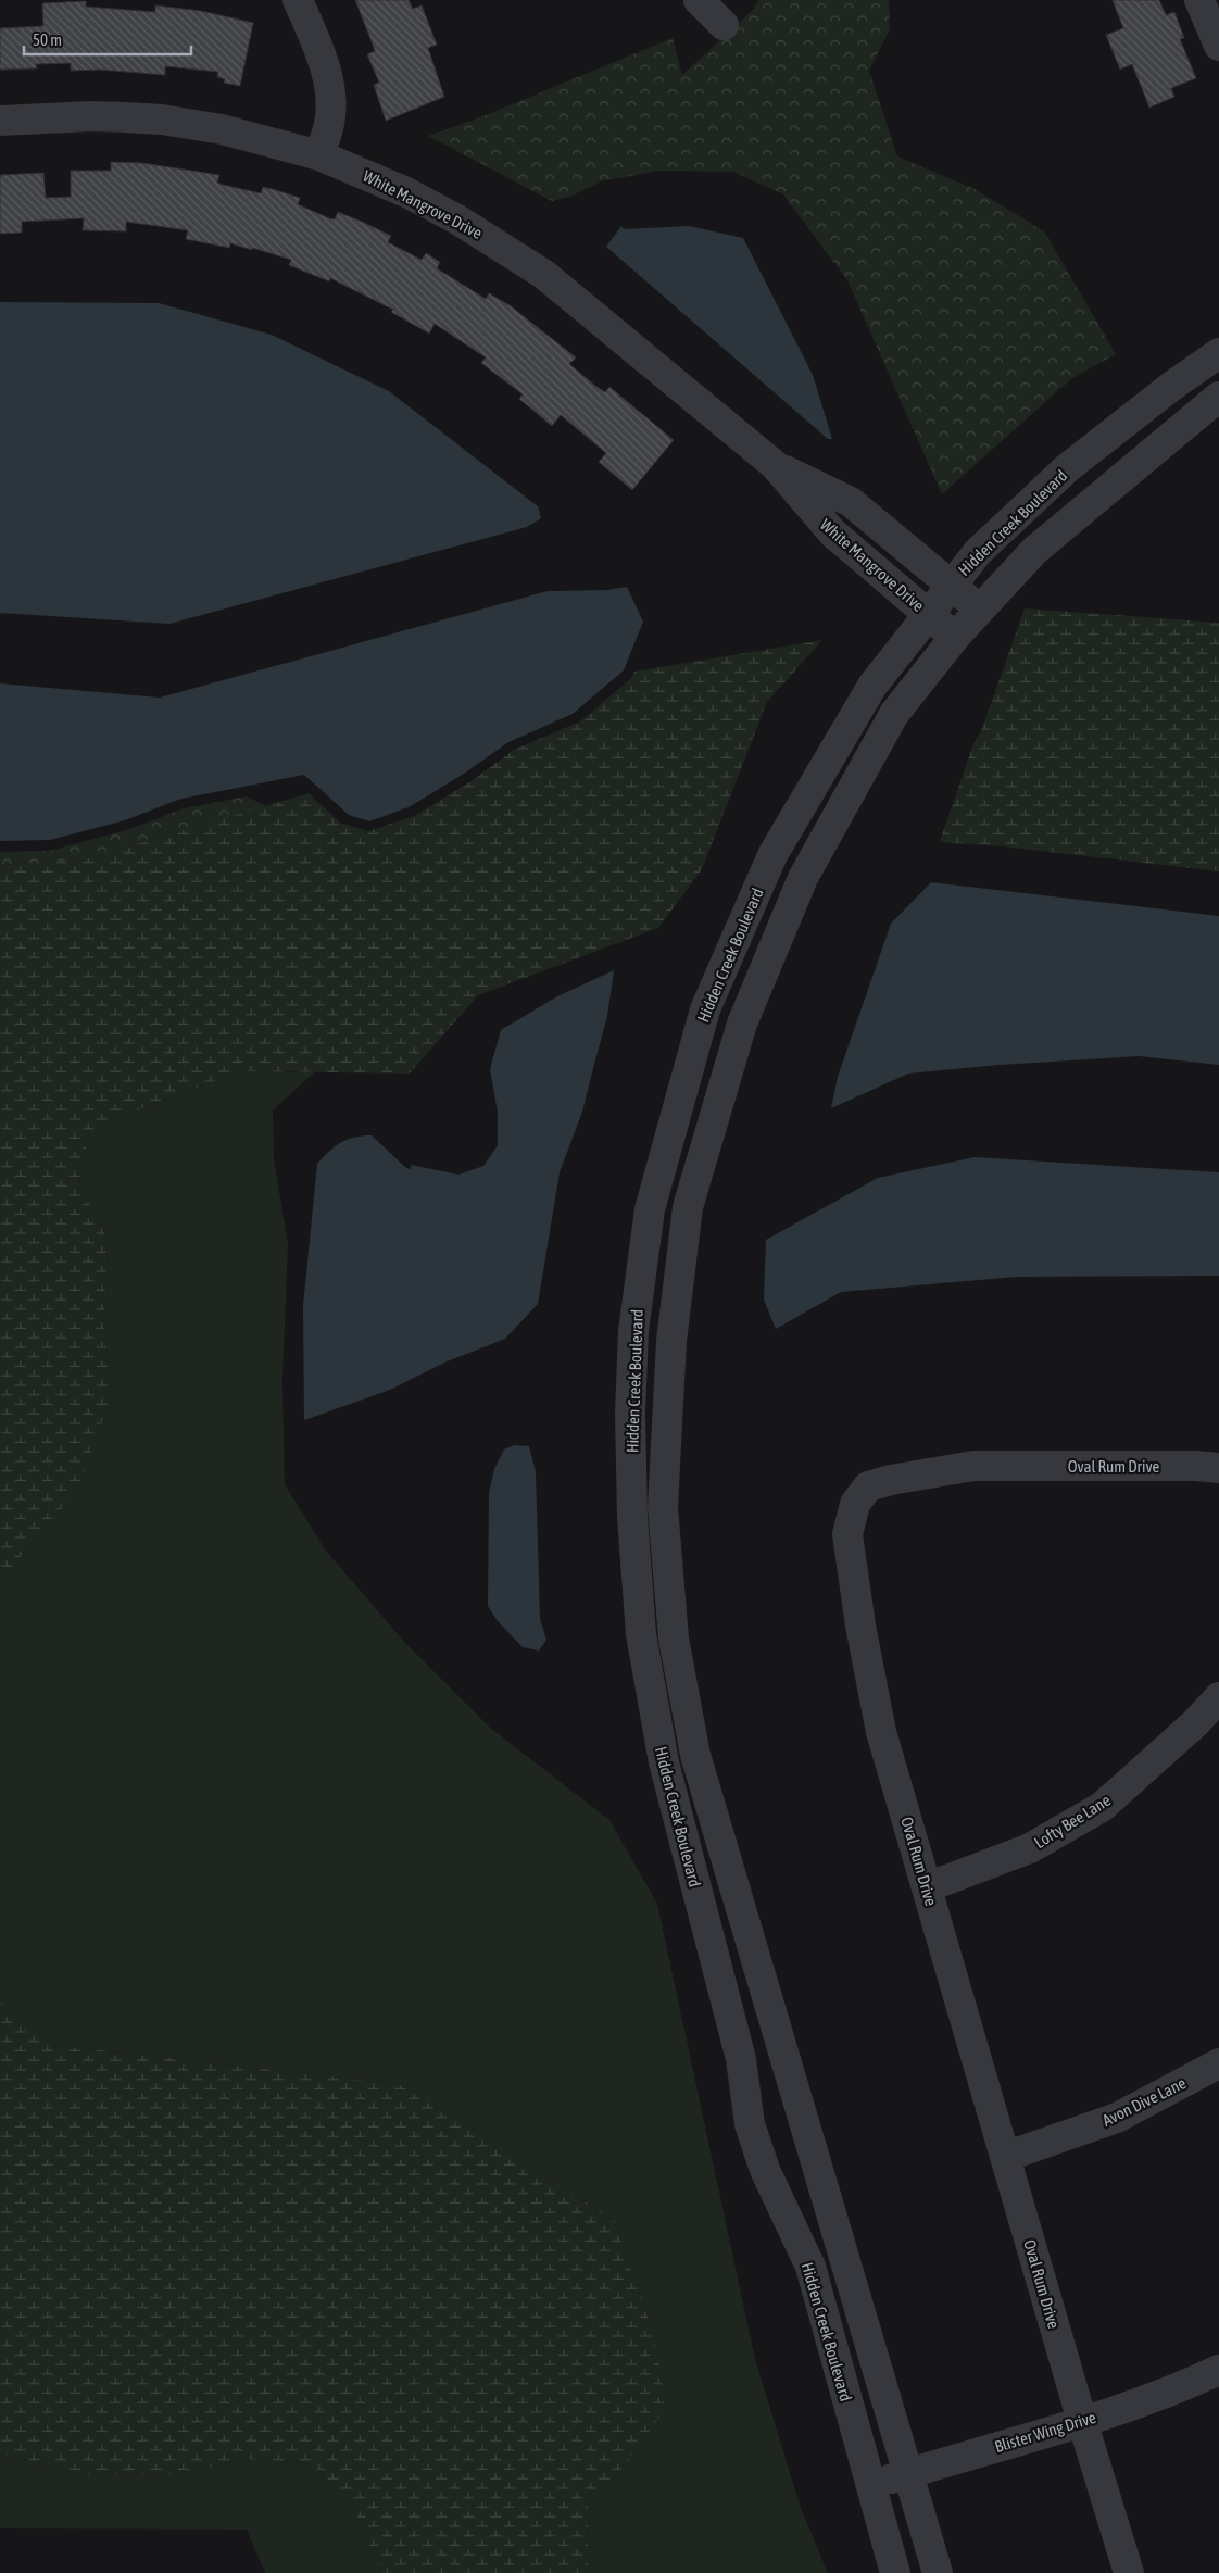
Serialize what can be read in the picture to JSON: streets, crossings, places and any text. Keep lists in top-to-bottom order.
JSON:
{
  "streets": {
    "street": [
      "White Mangrove Drive",
      "Hidden Creek Boulevard",
      "Oval Rum Drive",
      "Lofty Bee Lane",
      "Avon Dive Lane",
      "Blister Wing Drive"
    ]
  },
  "crossings": [
    ["White Mangrove Drive", "Hidden Creek Boulevard"],
    ["Hidden Creek Boulevard", "Blister Wing Drive"],
    ["Oval Rum Drive", "Lofty Bee Lane"],
    ["Oval Rum Drive", "Avon Dive Lane"],
    ["Oval Rum Drive", "Blister Wing Drive"]
  ],
  "scale_bar": "50 m"
}
